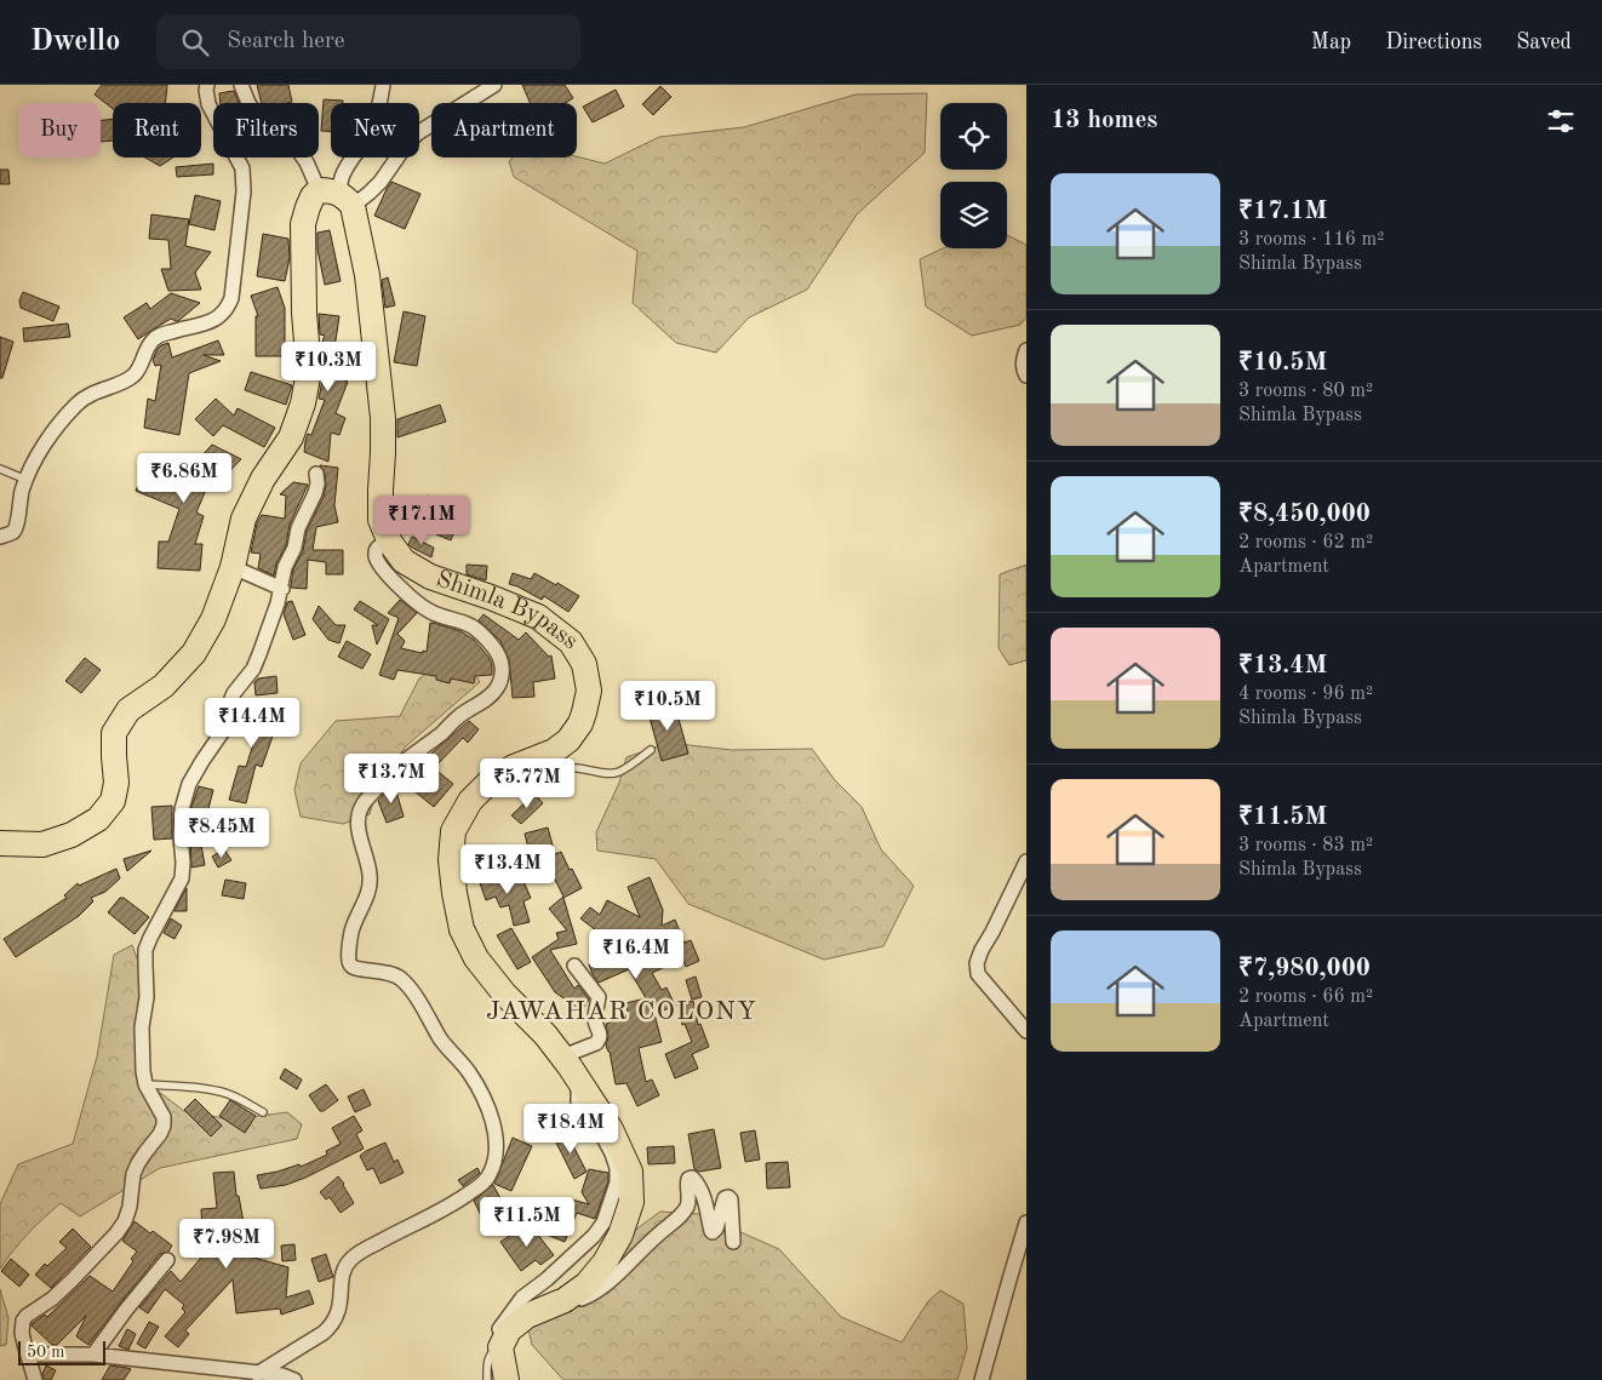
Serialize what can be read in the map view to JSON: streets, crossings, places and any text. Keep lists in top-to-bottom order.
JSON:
{
  "streets": {
    "highway": ["Shimla Bypass"]
  },
  "districts": ["JAWAHAR COLONY"],
  "scale_bar": "50 m",
  "page": {
    "header": "Dwello",
    "search": "Search here",
    "nav": ["Map", "Directions", "Saved"],
    "heading": "13 homes",
    "chip": [
      "Buy",
      "Rent",
      "Filters",
      "New",
      "Apartment"
    ],
    "list": [
      {
        "name": "₹17.1M",
        "note": "3 rooms · 116 m² · Shimla Bypass"
      },
      {
        "name": "₹10.5M",
        "note": "3 rooms · 80 m² · Shimla Bypass"
      },
      {
        "name": "₹8,450,000",
        "note": "2 rooms · 62 m² · Apartment"
      },
      {
        "name": "₹13.4M",
        "note": "4 rooms · 96 m² · Shimla Bypass"
      },
      {
        "name": "₹11.5M",
        "note": "3 rooms · 83 m² · Shimla Bypass"
      },
      {
        "name": "₹7,980,000",
        "note": "2 rooms · 66 m² · Apartment"
      }
    ],
    "price": [
      "₹10.3M",
      "₹6.86M",
      "₹17.1M",
      "₹10.5M",
      "₹14.4M",
      "₹13.7M",
      "₹5.77M",
      "₹8.45M",
      "₹13.4M",
      "₹16.4M",
      "₹18.4M",
      "₹11.5M",
      "₹7.98M"
    ],
    "scale": "50 m"
  }
}
